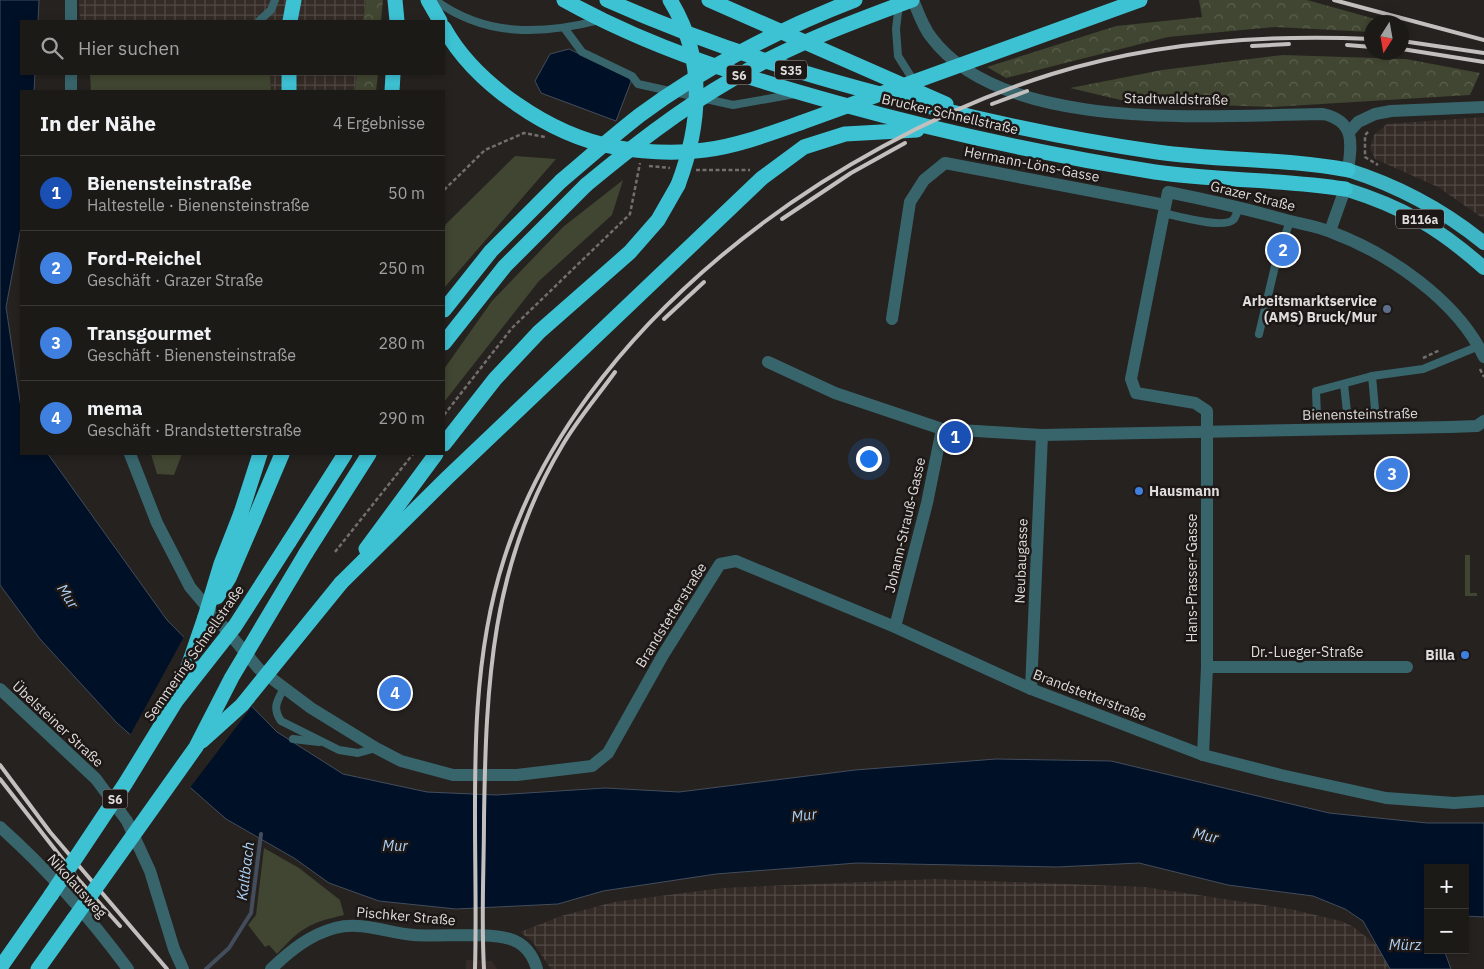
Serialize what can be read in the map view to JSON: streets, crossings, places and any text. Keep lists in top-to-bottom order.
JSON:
{
  "streets": {
    "highway": [
      "S35",
      "S6",
      "Brucker Schnellstraße",
      "B116a",
      "Semmering Schnellstraße"
    ],
    "street": [
      "Stadtwaldstraße",
      "Hermann-Löns-Gasse",
      "Grazer Straße",
      "Bienensteinstraße",
      "Johann-Strauß-Gasse",
      "Neubaugasse",
      "Hans-Prasser-Gasse",
      "Brandstetterstraße",
      "Dr.-Lueger-Straße",
      "Übelsteiner Straße",
      "Nikolausweg",
      "Pischker Straße"
    ]
  },
  "crossings": [
    ["S6", "Stadtwaldstraße"],
    ["Brucker Schnellstraße", "B116a"],
    ["Hermann-Löns-Gasse", "Grazer Straße"],
    ["Hermann-Löns-Gasse", "Hans-Prasser-Gasse"],
    ["Grazer Straße", "Hans-Prasser-Gasse"],
    ["Bienensteinstraße", "Johann-Strauß-Gasse"],
    ["Bienensteinstraße", "Neubaugasse"],
    ["Bienensteinstraße", "Hans-Prasser-Gasse"],
    ["Johann-Strauß-Gasse", "Brandstetterstraße"],
    ["Neubaugasse", "Brandstetterstraße"],
    ["Hans-Prasser-Gasse", "Brandstetterstraße"],
    ["Hans-Prasser-Gasse", "Dr.-Lueger-Straße"]
  ],
  "water": ["Mur", "Kaltbach", "Mürz"],
  "places": ["Arbeitsmarktservice (AMS) Bruck/Mur", "Hausmann", "Billa"],
  "north": "bottom",
  "page": {
    "search": "Hier suchen",
    "heading": ["In der Nähe", "4 Ergebnisse"],
    "list": [
      {
        "mark": "1",
        "name": "Bienensteinstraße",
        "note": "Haltestelle · Bienensteinstraße",
        "value": "50 m"
      },
      {
        "mark": "2",
        "name": "Ford-Reichel",
        "note": "Geschäft · Grazer Straße",
        "value": "250 m"
      },
      {
        "mark": "3",
        "name": "Transgourmet",
        "note": "Geschäft · Bienensteinstraße",
        "value": "280 m"
      },
      {
        "mark": "4",
        "name": "mema",
        "note": "Geschäft · Brandstetterstraße",
        "value": "290 m"
      }
    ],
    "pins": [
      "2",
      "1",
      "3",
      "4"
    ],
    "map_buttons": ["+", "−"]
  }
}
